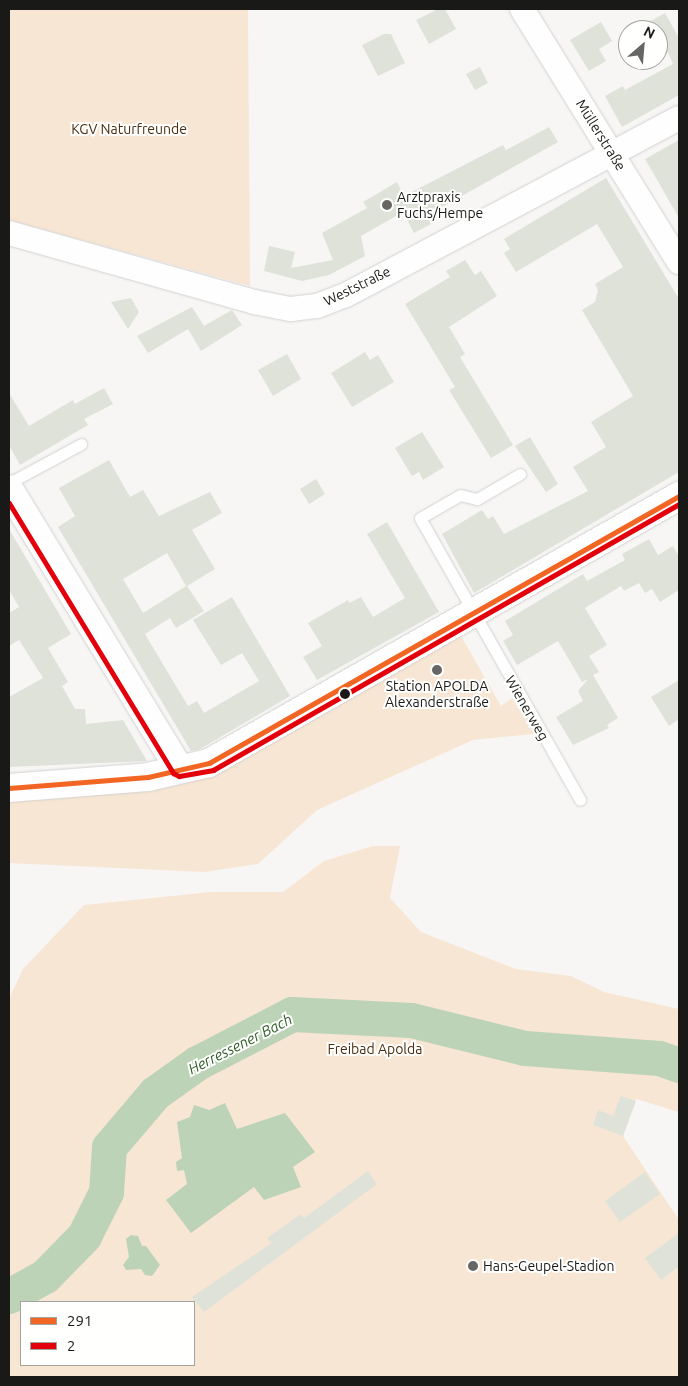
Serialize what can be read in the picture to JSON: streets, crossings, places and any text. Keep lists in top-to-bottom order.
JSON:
{
  "streets": {
    "street": ["Müllerstraße", "Weststraße"],
    "lane": ["Wienerweg"]
  },
  "crossings": [
    ["Müllerstraße", "Weststraße"]
  ],
  "water": ["Herressener Bach"],
  "parks": ["KGV Naturfreunde", "Freibad Apolda"],
  "places": ["Arztpraxis Fuchs/Hempe", "Station APOLDA Alexanderstraße", "Hans-Geupel-Stadion"],
  "lines": ["transit line 291", "transit line 2"],
  "legend": ["291", "2"],
  "north": "top right"
}
